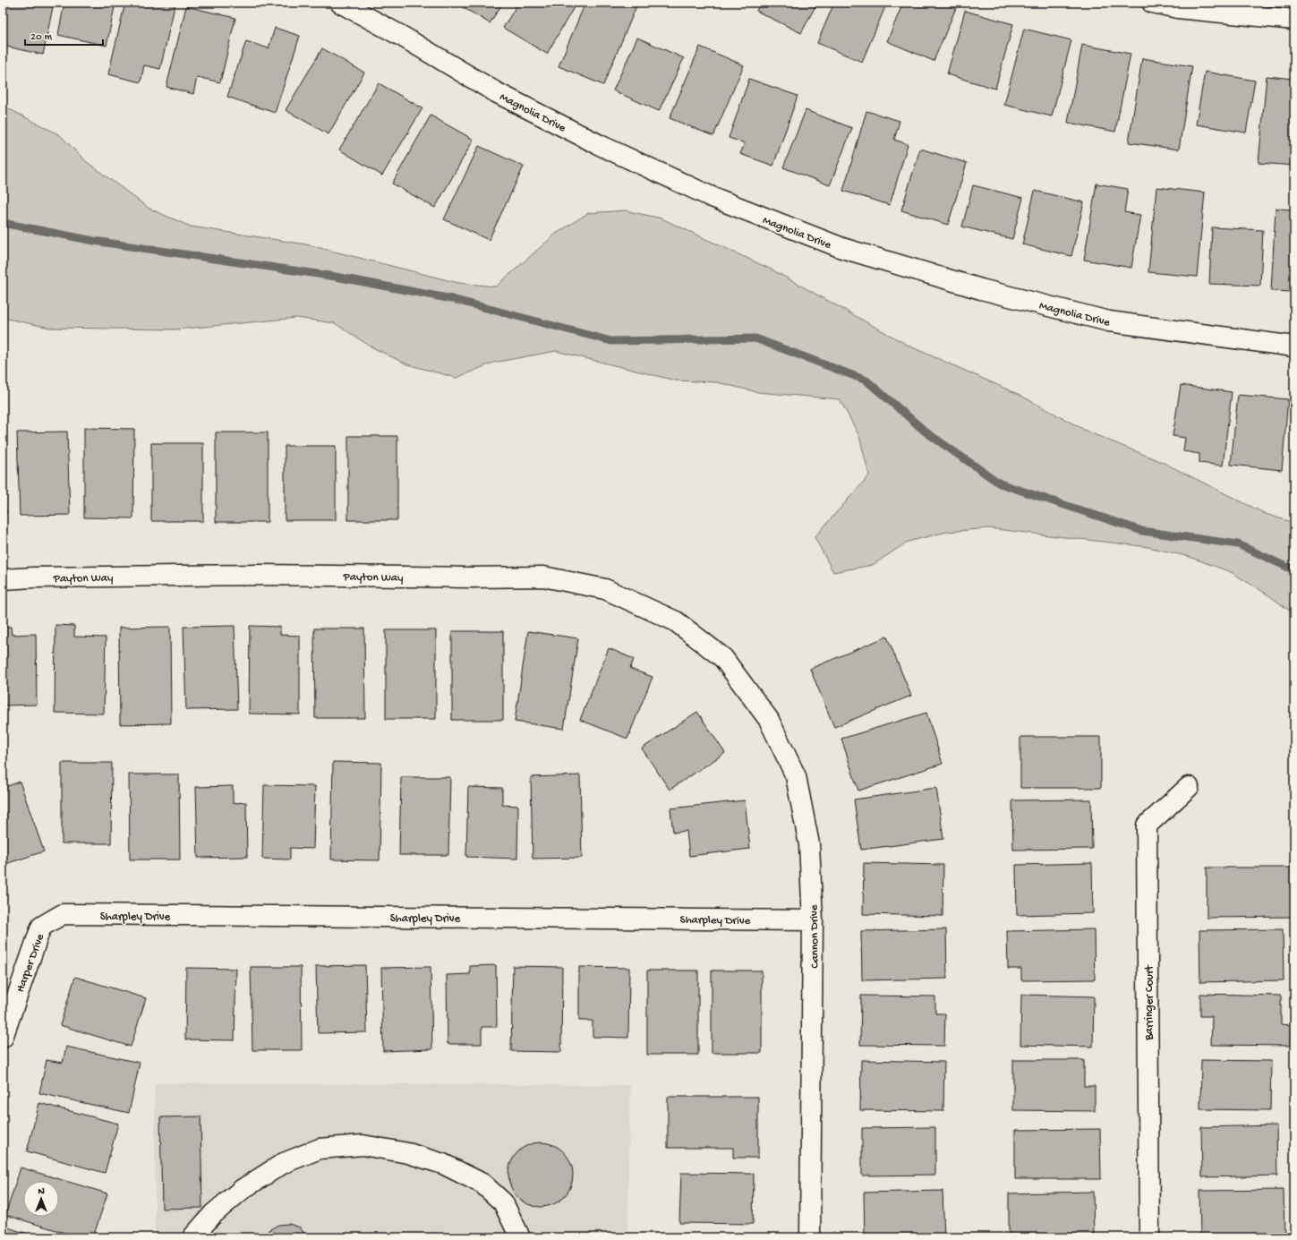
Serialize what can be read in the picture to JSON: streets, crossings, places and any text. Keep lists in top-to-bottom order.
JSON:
{
  "streets": {
    "street": [
      "Magnolia Drive",
      "Payton Way",
      "Sharpley Drive",
      "Cannon Drive",
      "Harper Drive",
      "Barringer Court"
    ]
  },
  "crossings": [
    ["Payton Way", "Cannon Drive"],
    ["Sharpley Drive", "Cannon Drive"],
    ["Sharpley Drive", "Harper Drive"]
  ],
  "scale_bar": "20 m",
  "north": "top"
}
